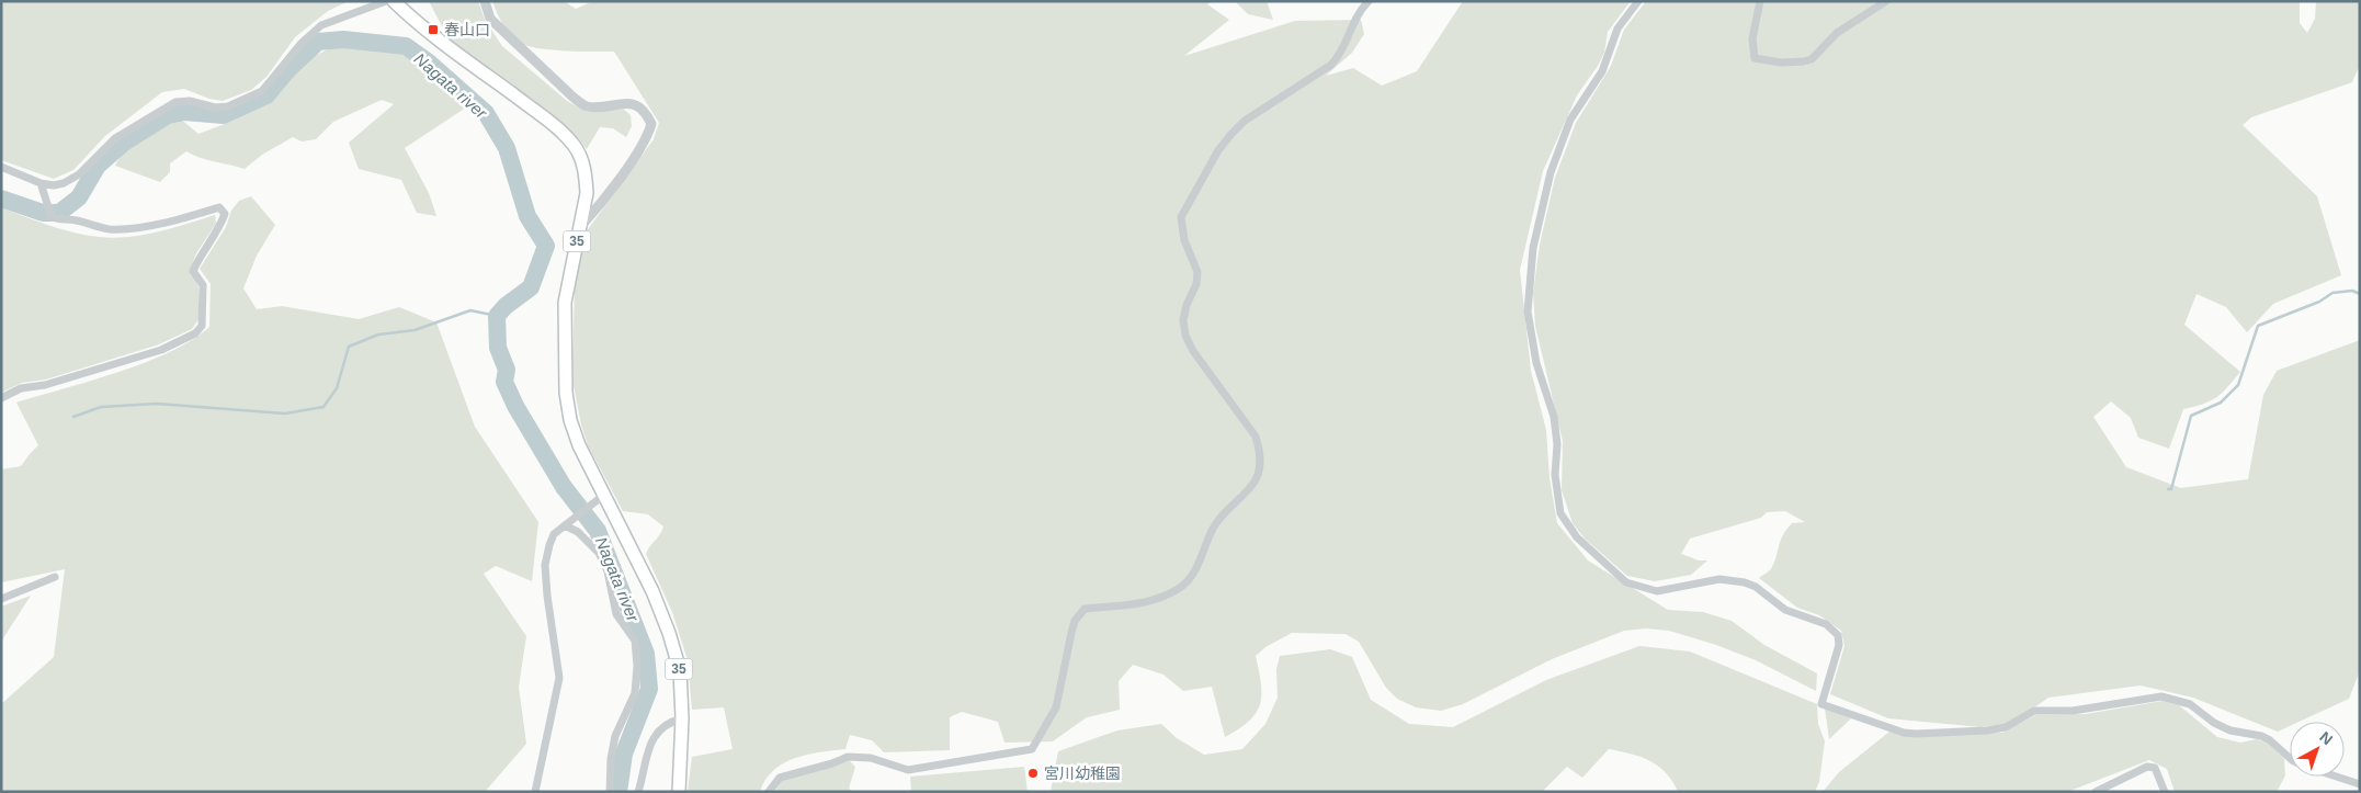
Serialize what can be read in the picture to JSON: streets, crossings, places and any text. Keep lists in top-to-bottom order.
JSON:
{
  "streets": {
    "main road": ["35"]
  },
  "water": ["Nagata river"],
  "places": {
    "transit": ["春山口"],
    "other": ["宮川幼稚園"]
  },
  "north": "top right"
}
